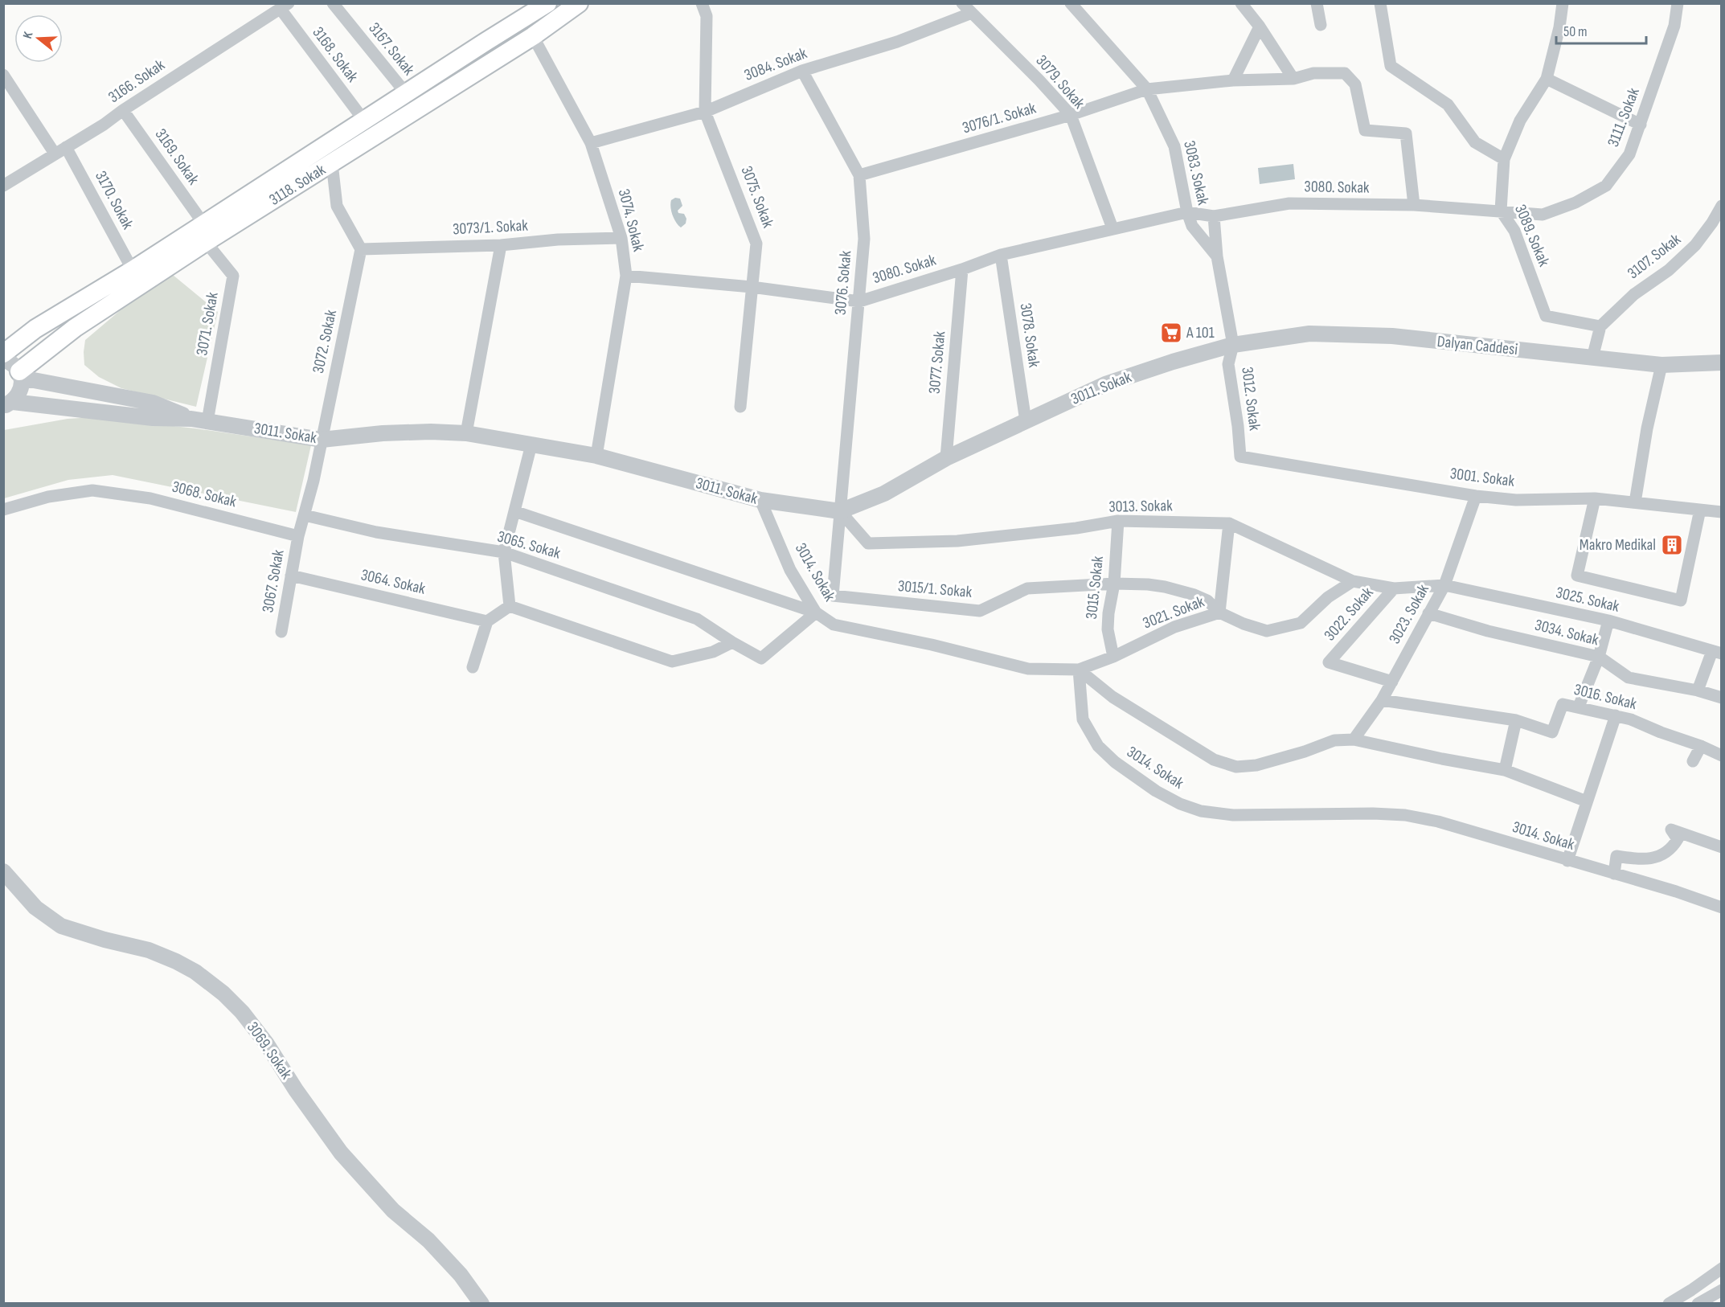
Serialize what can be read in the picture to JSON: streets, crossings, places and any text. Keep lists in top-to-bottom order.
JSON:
{
  "streets": {
    "main road": ["3118. Sokak"],
    "street": [
      "3167. Sokak",
      "3168. Sokak",
      "3084. Sokak",
      "3166. Sokak",
      "3079. Sokak",
      "3111. Sokak",
      "3076/1. Sokak",
      "3169. Sokak",
      "3083. Sokak",
      "3080. Sokak",
      "3075. Sokak",
      "3170. Sokak",
      "3074. Sokak",
      "3073/1. Sokak",
      "3089. Sokak",
      "3107. Sokak",
      "3076. Sokak",
      "3071. Sokak",
      "3078. Sokak",
      "3072. Sokak",
      "Dalyan Caddesi",
      "3077. Sokak",
      "3011. Sokak",
      "3012. Sokak",
      "3001. Sokak",
      "3068. Sokak",
      "3013. Sokak",
      "3065. Sokak",
      "3014. Sokak",
      "3067. Sokak",
      "3064. Sokak",
      "3015. Sokak",
      "3015/1. Sokak",
      "3025. Sokak",
      "3021. Sokak",
      "3022. Sokak",
      "3023. Sokak",
      "3034. Sokak",
      "3016. Sokak",
      "3069. Sokak"
    ]
  },
  "crossings": [
    ["3167. Sokak", "3118. Sokak"],
    ["3168. Sokak", "3166. Sokak"],
    ["3168. Sokak", "3118. Sokak"],
    ["3084. Sokak", "3079. Sokak"],
    ["3084. Sokak", "3075. Sokak"],
    ["3084. Sokak", "3074. Sokak"],
    ["3084. Sokak", "3076. Sokak"],
    ["3166. Sokak", "3169. Sokak"],
    ["3166. Sokak", "3170. Sokak"],
    ["3079. Sokak", "3076/1. Sokak"],
    ["3079. Sokak", "3080. Sokak"],
    ["3111. Sokak", "3080. Sokak"],
    ["3111. Sokak", "3089. Sokak"],
    ["3076/1. Sokak", "3083. Sokak"],
    ["3076/1. Sokak", "3080. Sokak"],
    ["3076/1. Sokak", "3076. Sokak"],
    ["3169. Sokak", "3118. Sokak"],
    ["3083. Sokak", "3080. Sokak"],
    ["3083. Sokak", "Dalyan Caddesi"],
    ["3083. Sokak", "3011. Sokak"],
    ["3083. Sokak", "3012. Sokak"],
    ["3118. Sokak", "3170. Sokak"],
    ["3118. Sokak", "3074. Sokak"],
    ["3118. Sokak", "3071. Sokak"],
    ["3118. Sokak", "3011. Sokak"],
    ["3080. Sokak", "3075. Sokak"],
    ["3080. Sokak", "3074. Sokak"],
    ["3080. Sokak", "3089. Sokak"],
    ["3080. Sokak", "3076. Sokak"],
    ["3080. Sokak", "3078. Sokak"],
    ["3080. Sokak", "3077. Sokak"],
    ["3074. Sokak", "3073/1. Sokak"],
    ["3074. Sokak", "3011. Sokak"],
    ["3073/1. Sokak", "3072. Sokak"],
    ["3089. Sokak", "3107. Sokak"],
    ["3076. Sokak", "3011. Sokak"],
    ["3076. Sokak", "3013. Sokak"],
    ["3076. Sokak", "3015/1. Sokak"],
    ["3071. Sokak", "3011. Sokak"],
    ["3078. Sokak", "3011. Sokak"],
    ["3072. Sokak", "3011. Sokak"],
    ["Dalyan Caddesi", "3011. Sokak"],
    ["Dalyan Caddesi", "3012. Sokak"],
    ["3077. Sokak", "3011. Sokak"],
    ["3011. Sokak", "3012. Sokak"],
    ["3011. Sokak", "3013. Sokak"],
    ["3011. Sokak", "3014. Sokak"],
    ["3011. Sokak", "3015/1. Sokak"],
    ["3012. Sokak", "3001. Sokak"],
    ["3001. Sokak", "3023. Sokak"],
    ["3068. Sokak", "3067. Sokak"],
    ["3013. Sokak", "3015. Sokak"],
    ["3013. Sokak", "3015/1. Sokak"],
    ["3013. Sokak", "3025. Sokak"],
    ["3013. Sokak", "3021. Sokak"],
    ["3013. Sokak", "3022. Sokak"],
    ["3013. Sokak", "3023. Sokak"],
    ["3065. Sokak", "3014. Sokak"],
    ["3014. Sokak", "3021. Sokak"],
    ["3067. Sokak", "3064. Sokak"],
    ["3015. Sokak", "3015/1. Sokak"],
    ["3015. Sokak", "3021. Sokak"],
    ["3025. Sokak", "3023. Sokak"],
    ["3022. Sokak", "3023. Sokak"],
    ["3023. Sokak", "3034. Sokak"],
    ["3023. Sokak", "3016. Sokak"]
  ],
  "places": {
    "supermarket": ["A 101"],
    "building": ["Makro Medikal"]
  },
  "scale_bar": "50 m",
  "north": "left"
}
